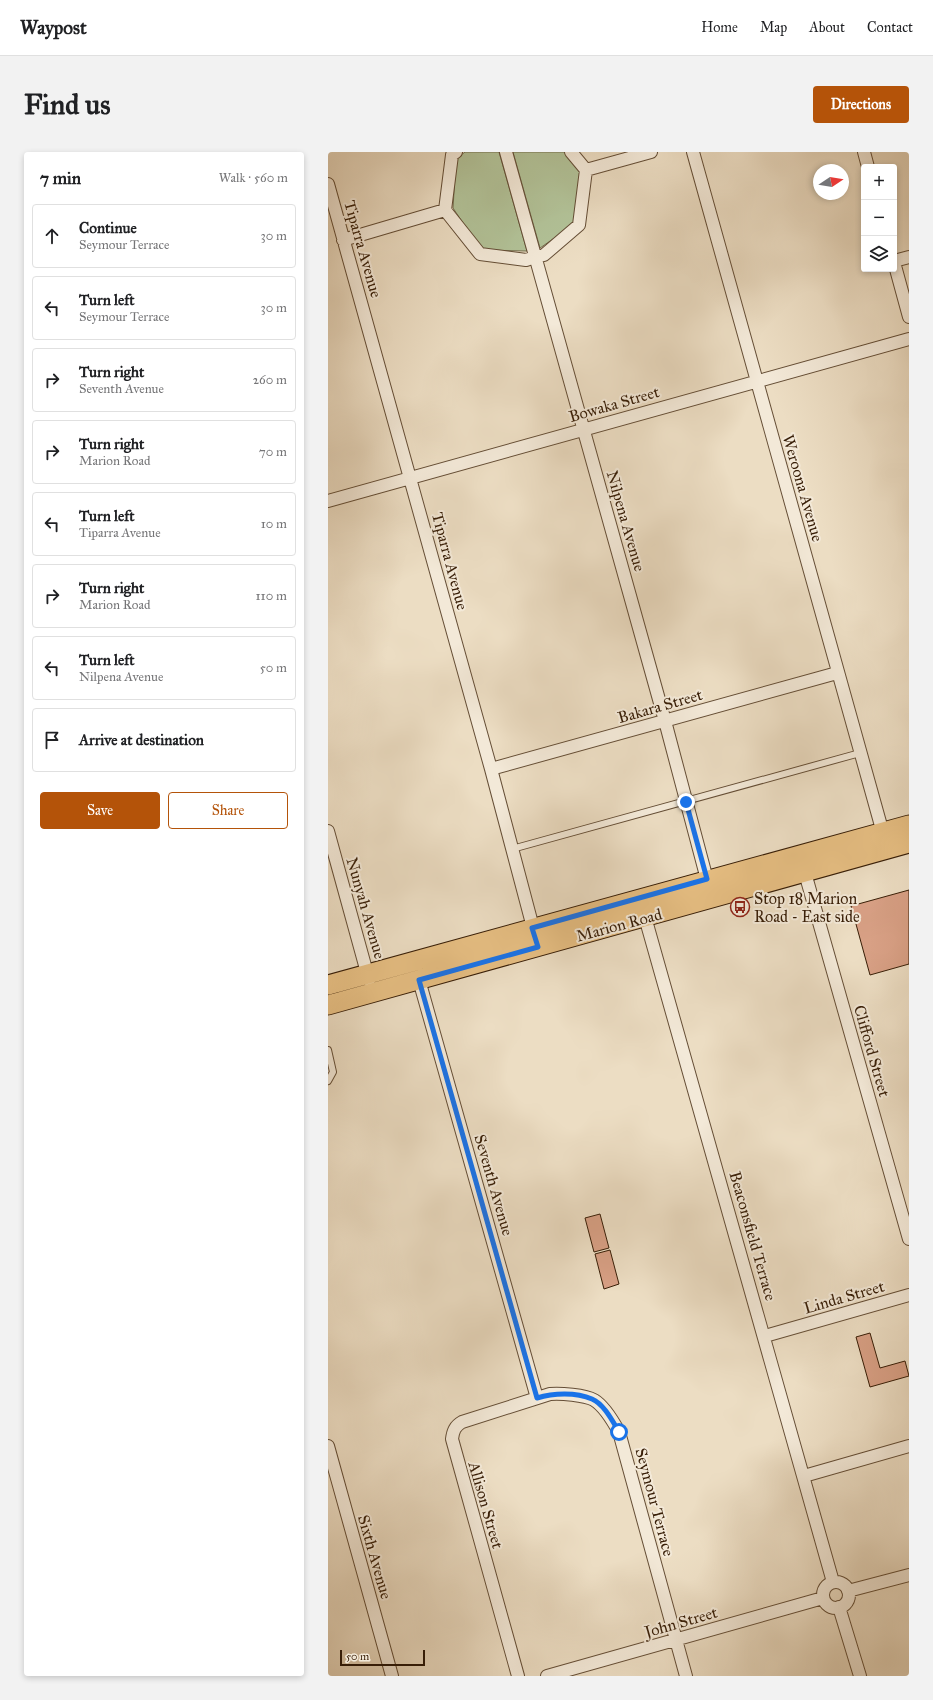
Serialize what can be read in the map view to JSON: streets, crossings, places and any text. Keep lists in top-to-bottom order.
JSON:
{
  "streets": {
    "main road": ["Marion Road"],
    "street": [
      "Tiparra Avenue",
      "Bowaka Street",
      "Weroona Avenue",
      "Nilpena Avenue",
      "Bakara Street",
      "Nunyah Avenue",
      "Clifford Street",
      "Seventh Avenue",
      "Beaconsfield Terrace",
      "Linda Street",
      "Seymour Terrace",
      "Allison Street",
      "Sixth Avenue",
      "John Street"
    ]
  },
  "crossings": [
    ["Tiparra Avenue", "Bowaka Street"],
    ["Tiparra Avenue", "Bakara Street"],
    ["Tiparra Avenue", "Marion Road"],
    ["Bowaka Street", "Weroona Avenue"],
    ["Bowaka Street", "Nilpena Avenue"],
    ["Weroona Avenue", "Bakara Street"],
    ["Weroona Avenue", "Marion Road"],
    ["Nilpena Avenue", "Bakara Street"],
    ["Nilpena Avenue", "Marion Road"],
    ["Nunyah Avenue", "Marion Road"],
    ["Marion Road", "Clifford Street"],
    ["Marion Road", "Seventh Avenue"],
    ["Marion Road", "Beaconsfield Terrace"],
    ["Seventh Avenue", "Seymour Terrace"],
    ["Seventh Avenue", "Allison Street"],
    ["Beaconsfield Terrace", "Linda Street"],
    ["Beaconsfield Terrace", "John Street"],
    ["Seymour Terrace", "Allison Street"],
    ["Seymour Terrace", "John Street"]
  ],
  "places": {
    "bus stop": ["Stop 18 Marion Road - East side"]
  },
  "scale_bar": "50 m",
  "north": "right",
  "page": {
    "header": "Waypost",
    "nav": [
      "Home",
      "Map",
      "About",
      "Contact"
    ],
    "buttons": [
      "Directions",
      ["Save", "Share"]
    ],
    "title": "Find us",
    "heading": ["7 min", "Walk · 560 m"],
    "map_buttons": ["+", "−"],
    "list": [
      ["Continue", "Seymour Terrace", "30 m"],
      ["Turn left", "Seymour Terrace", "30 m"],
      ["Turn right", "Seventh Avenue", "260 m"],
      ["Turn right", "Marion Road", "70 m"],
      ["Turn left", "Tiparra Avenue", "10 m"],
      ["Turn right", "Marion Road", "110 m"],
      ["Turn left", "Nilpena Avenue", "50 m"],
      "Arrive at destination"
    ],
    "scale": "50 m"
  }
}
